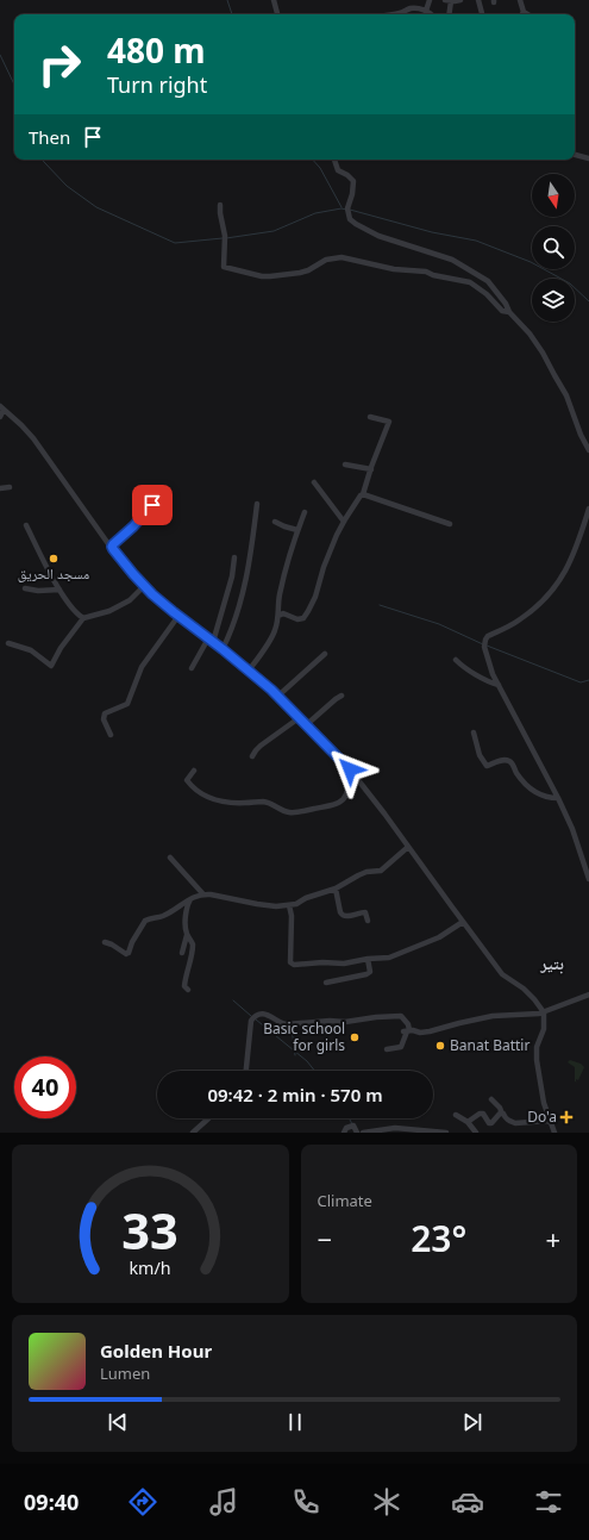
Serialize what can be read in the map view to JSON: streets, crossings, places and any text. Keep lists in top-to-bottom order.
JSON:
{
  "districts": ["بتير"],
  "places": {
    "other": ["مسجد الحريق", "Basic school for girls", "Banat Battir"],
    "health": ["Do'a"]
  },
  "north": "bottom",
  "page": {
    "turn": ["480 m", "Turn right"],
    "then": "Then",
    "limit": "40",
    "trip": "09:42 · 2 min · 570 m",
    "tile": "Climate",
    "heat": ["−", "23°", "+"],
    "song": ["Golden Hour", "Lumen"],
    "tabs": "09:40",
    "gauge": ["33", "km/h"]
  }
}
